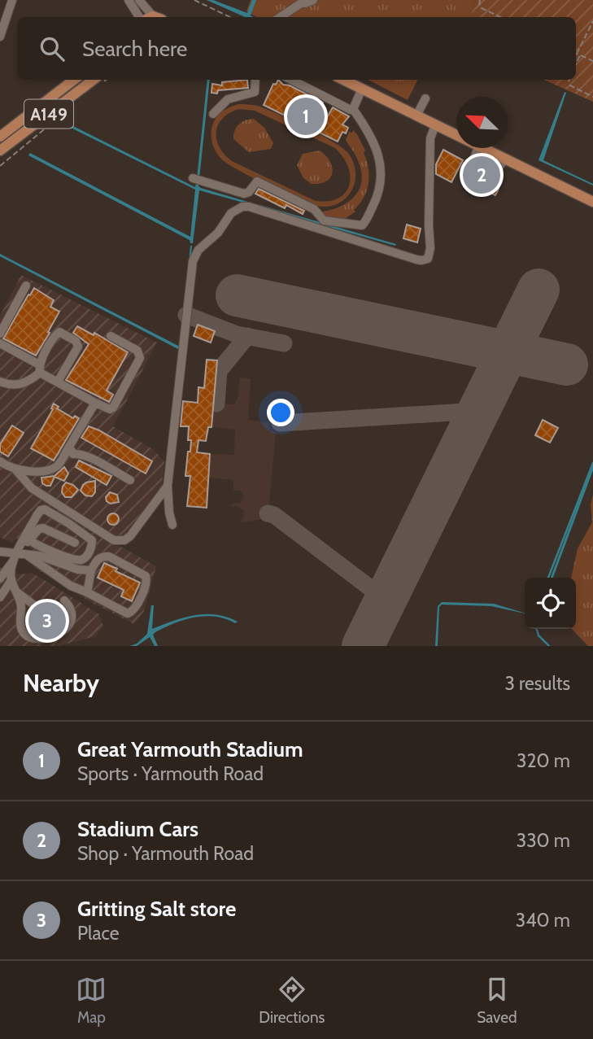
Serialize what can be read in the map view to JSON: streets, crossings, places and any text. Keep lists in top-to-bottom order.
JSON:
{
  "streets": {
    "main road": ["A149"]
  },
  "north": "top left",
  "page": {
    "search": "Search here",
    "pins": ["1", "2", "3"],
    "heading": ["Nearby", "3 results"],
    "list": [
      {
        "mark": "1",
        "name": "Great Yarmouth Stadium",
        "note": "Sports · Yarmouth Road",
        "value": "320 m"
      },
      {
        "mark": "2",
        "name": "Stadium Cars",
        "note": "Shop · Yarmouth Road",
        "value": "330 m"
      },
      {
        "mark": "3",
        "name": "Gritting Salt store",
        "note": "Place",
        "value": "340 m"
      }
    ],
    "nav": ["Map", "Directions", "Saved"]
  }
}
